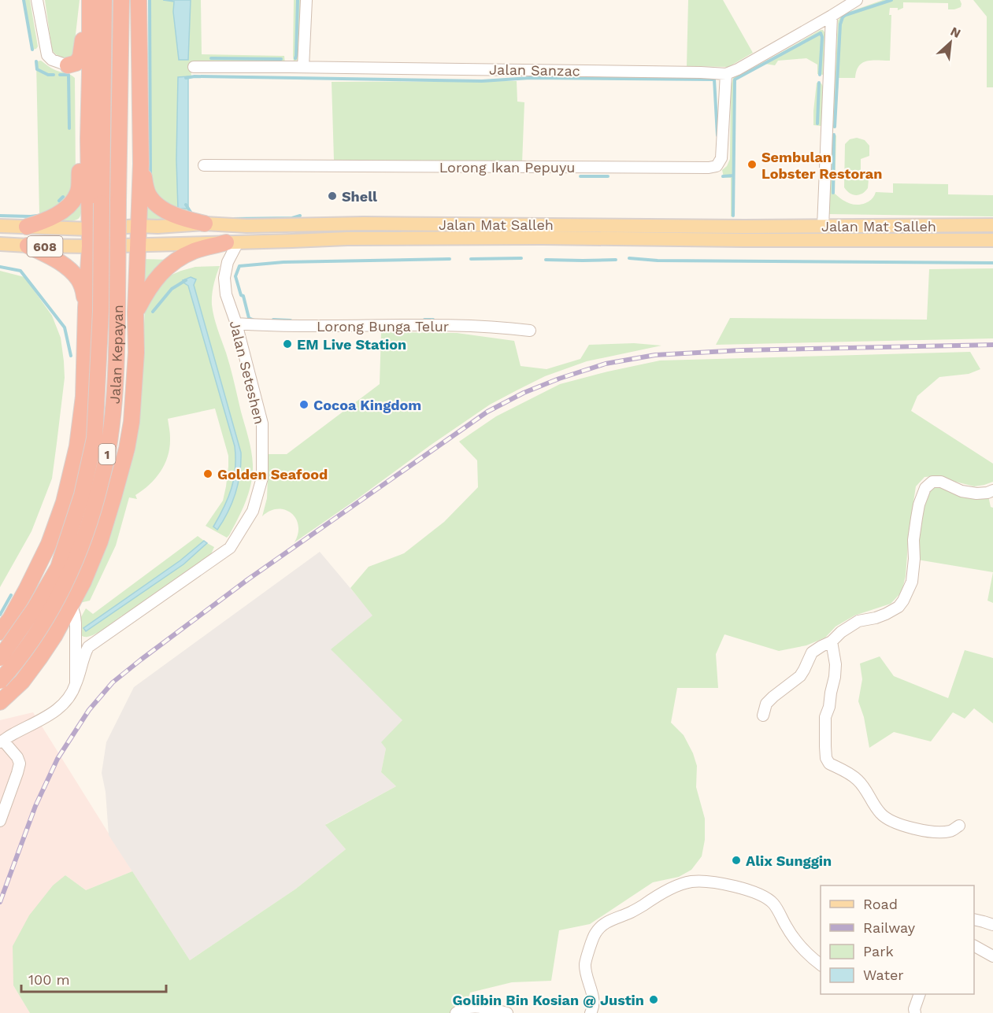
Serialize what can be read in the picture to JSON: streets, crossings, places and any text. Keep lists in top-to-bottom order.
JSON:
{
  "streets": {
    "highway": ["Jalan Kepayan", "1"],
    "main road": ["Jalan Mat Salleh", "608"],
    "street": [
      "Jalan Sanzac",
      "Lorong Ikan Pepuyu",
      "Lorong Bunga Telur",
      "Jalan Seteshen"
    ]
  },
  "crossings": [
    ["Jalan Sanzac", "Lorong Ikan Pepuyu"],
    ["Jalan Mat Salleh", "Jalan Seteshen"],
    ["Lorong Bunga Telur", "Jalan Seteshen"]
  ],
  "places": [
    "Sembulan Lobster Restoran",
    "Shell",
    "EM Live Station",
    "Cocoa Kingdom",
    "Golden Seafood",
    "Alix Sunggin",
    "Golibin Bin Kosian @ Justin"
  ],
  "legend": [
    "Road",
    "Railway",
    "Park",
    "Water"
  ],
  "scale_bar": "100 m",
  "north": "top right"
}
